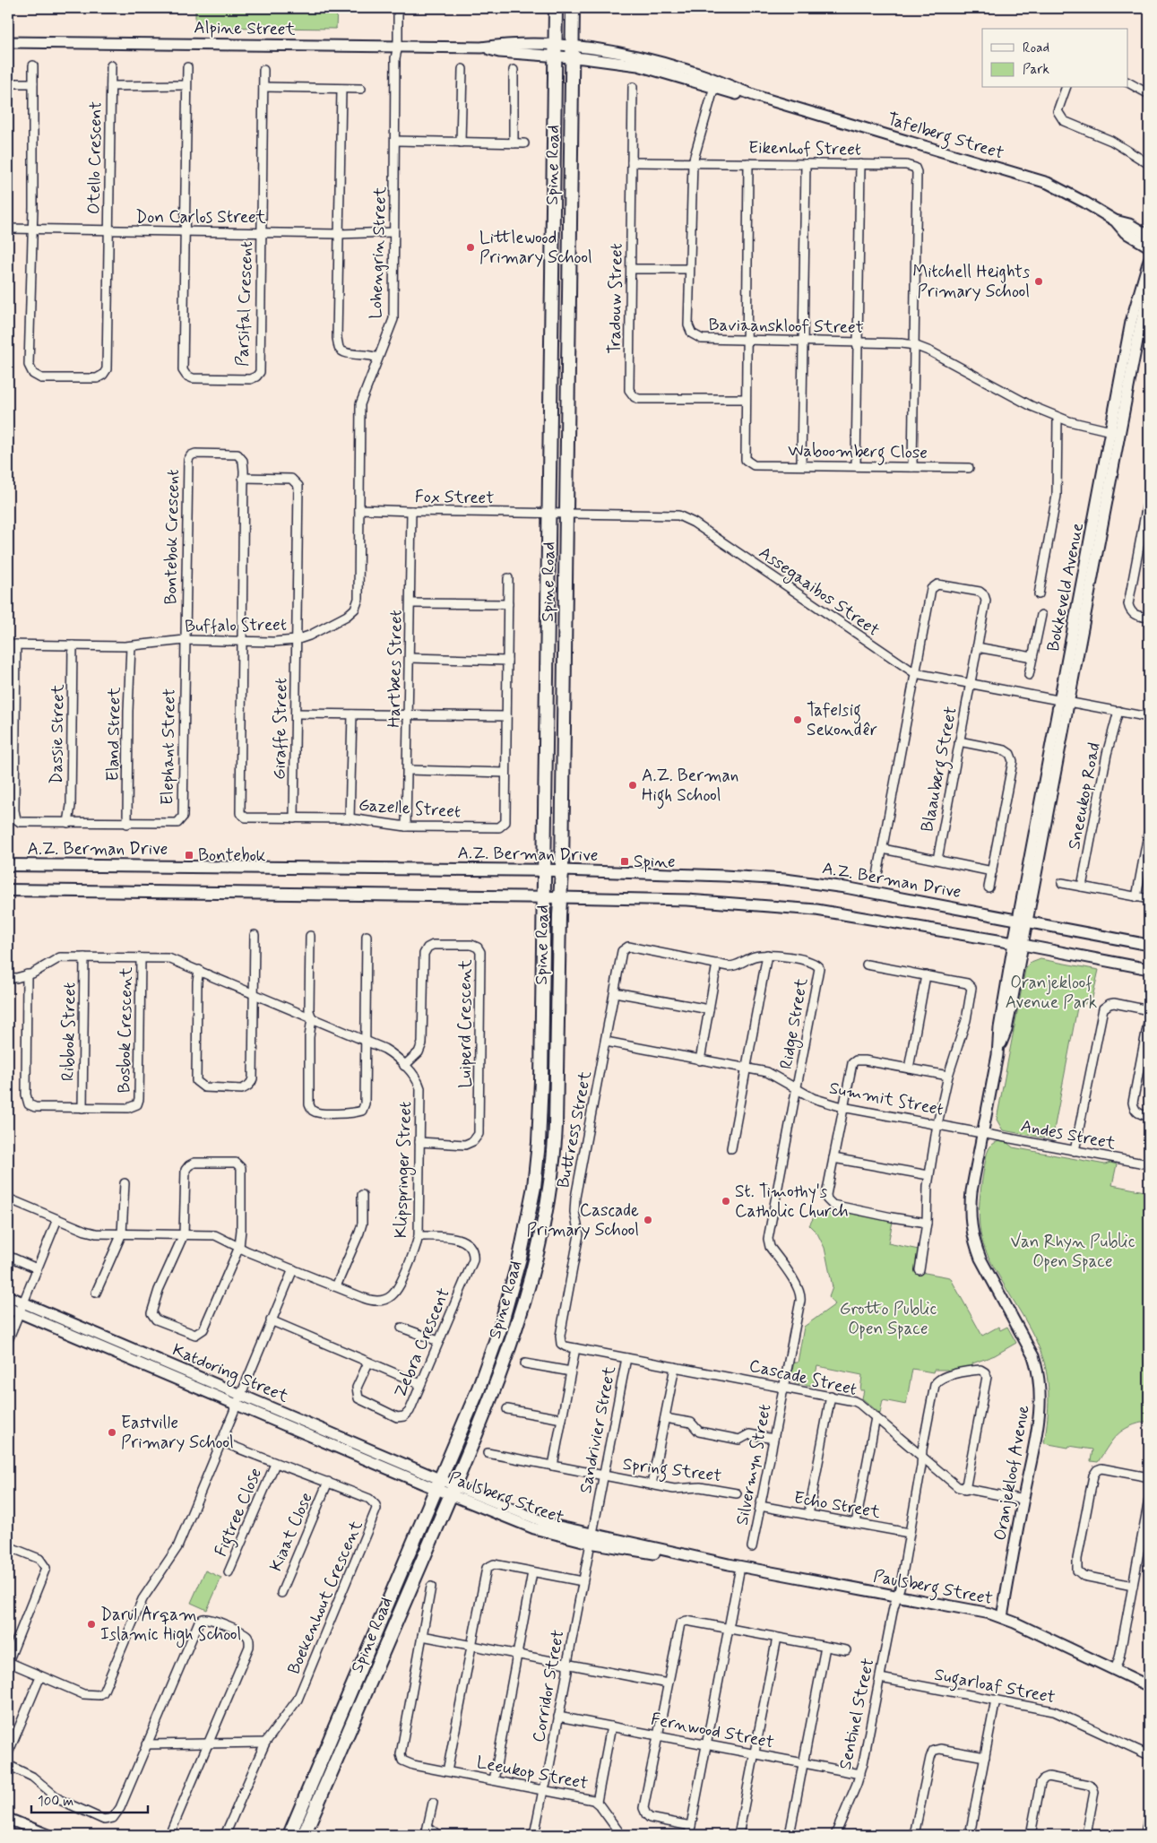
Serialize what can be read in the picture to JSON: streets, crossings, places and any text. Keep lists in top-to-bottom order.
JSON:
{
  "streets": {
    "main road": ["Spine Road", "A.Z. Berman Drive"],
    "street": [
      "Alpine Street",
      "Tafelberg Street",
      "Eikenhof Street",
      "Otello Crescent",
      "Don Carlos Street",
      "Lohengrin Street",
      "Tradouw Street",
      "Parsifal Crescent",
      "Baviaanskloof Street",
      "Waboomberg Close",
      "Fox Street",
      "Bontebok Crescent",
      "Bokkeveld Avenue",
      "Assegaaibos Street",
      "Buffalo Street",
      "Hartbees Street",
      "Giraffe Street",
      "Dassie Street",
      "Eland Street",
      "Elephant Street",
      "Blaauberg Street",
      "Sneeukop Road",
      "Gazelle Street",
      "Luiperd Crescent",
      "Ridge Street",
      "Bosbok Crescent",
      "Ribbok Street",
      "Summit Street",
      "Buttress Street",
      "Andes Street",
      "Klipspringer Street",
      "Zebra Crescent",
      "Katdoring Street",
      "Cascade Street",
      "Sandrivier Street",
      "Silvermyn Street",
      "Spring Street",
      "Oranjekloof Avenue",
      "Paulsberg Street",
      "Echo Street",
      "Figtree Close",
      "Kiaat Close",
      "Boekenhout Crescent",
      "Corridor Street",
      "Sugarloaf Street",
      "Sentinel Street",
      "Fernwood Street",
      "Leeukop Street"
    ]
  },
  "crossings": [
    ["Alpine Street", "Tafelberg Street"],
    ["Alpine Street", "Spine Road"],
    ["Alpine Street", "Lohengrin Street"],
    ["Tafelberg Street", "Spine Road"],
    ["Tafelberg Street", "Baviaanskloof Street"],
    ["Eikenhof Street", "Tradouw Street"],
    ["Eikenhof Street", "Baviaanskloof Street"],
    ["Otello Crescent", "Don Carlos Street"],
    ["Spine Road", "Fox Street"],
    ["Spine Road", "Assegaaibos Street"],
    ["Spine Road", "A.Z. Berman Drive"],
    ["Spine Road", "Katdoring Street"],
    ["Spine Road", "Paulsberg Street"],
    ["Don Carlos Street", "Lohengrin Street"],
    ["Don Carlos Street", "Parsifal Crescent"],
    ["Lohengrin Street", "Fox Street"],
    ["Lohengrin Street", "Buffalo Street"],
    ["Tradouw Street", "Waboomberg Close"],
    ["Baviaanskloof Street", "Bokkeveld Avenue"],
    ["Fox Street", "Assegaaibos Street"],
    ["Fox Street", "Buffalo Street"],
    ["Fox Street", "Hartbees Street"],
    ["Bontebok Crescent", "Buffalo Street"],
    ["Bontebok Crescent", "Giraffe Street"],
    ["Bontebok Crescent", "Elephant Street"],
    ["Bontebok Crescent", "Gazelle Street"],
    ["Bokkeveld Avenue", "Assegaaibos Street"],
    ["Bokkeveld Avenue", "A.Z. Berman Drive"],
    ["Bokkeveld Avenue", "Oranjekloof Avenue"],
    ["Assegaaibos Street", "Blaauberg Street"],
    ["Assegaaibos Street", "Sneeukop Road"],
    ["Buffalo Street", "Giraffe Street"],
    ["Buffalo Street", "Dassie Street"],
    ["Buffalo Street", "Eland Street"],
    ["Buffalo Street", "Elephant Street"],
    ["Buffalo Street", "Gazelle Street"],
    ["Hartbees Street", "Gazelle Street"],
    ["Giraffe Street", "Gazelle Street"],
    ["Dassie Street", "Elephant Street"],
    ["Eland Street", "Elephant Street"],
    ["Luiperd Crescent", "Klipspringer Street"],
    ["Ridge Street", "Summit Street"],
    ["Ridge Street", "Cascade Street"],
    ["Ridge Street", "Silvermyn Street"],
    ["Bosbok Crescent", "Ribbok Street"],
    ["Bosbok Crescent", "Klipspringer Street"],
    ["Ribbok Street", "Klipspringer Street"],
    ["Summit Street", "Buttress Street"],
    ["Summit Street", "Andes Street"],
    ["Summit Street", "Oranjekloof Avenue"],
    ["Buttress Street", "Cascade Street"],
    ["Andes Street", "Oranjekloof Avenue"],
    ["Klipspringer Street", "Zebra Crescent"],
    ["Katdoring Street", "Paulsberg Street"],
    ["Cascade Street", "Sandrivier Street"],
    ["Cascade Street", "Silvermyn Street"],
    ["Cascade Street", "Oranjekloof Avenue"],
    ["Cascade Street", "Sentinel Street"],
    ["Sandrivier Street", "Spring Street"],
    ["Sandrivier Street", "Paulsberg Street"],
    ["Sandrivier Street", "Corridor Street"],
    ["Silvermyn Street", "Echo Street"],
    ["Oranjekloof Avenue", "Paulsberg Street"],
    ["Paulsberg Street", "Corridor Street"],
    ["Paulsberg Street", "Sentinel Street"],
    ["Echo Street", "Sentinel Street"],
    ["Figtree Close", "Boekenhout Crescent"],
    ["Kiaat Close", "Boekenhout Crescent"],
    ["Corridor Street", "Fernwood Street"],
    ["Corridor Street", "Leeukop Street"],
    ["Sugarloaf Street", "Sentinel Street"],
    ["Sentinel Street", "Fernwood Street"]
  ],
  "parks": ["Oranjekloof Avenue Park", "Van Rhyn Public Open Space", "Grotto Public Open Space"],
  "places": {
    "other": [
      "Littlewood Primary School",
      "Mitchell Heights Primary School",
      "Tafelsig Sekondêr",
      "A.Z. Berman High School",
      "St. Timothy's Catholic Church",
      "Cascade Primary School",
      "Eastville Primary School",
      "Darul Arqam Islamic High School"
    ],
    "transit": ["Bontebok", "Spine"]
  },
  "legend": ["Road", "Park"],
  "scale_bar": "100 m"
}
